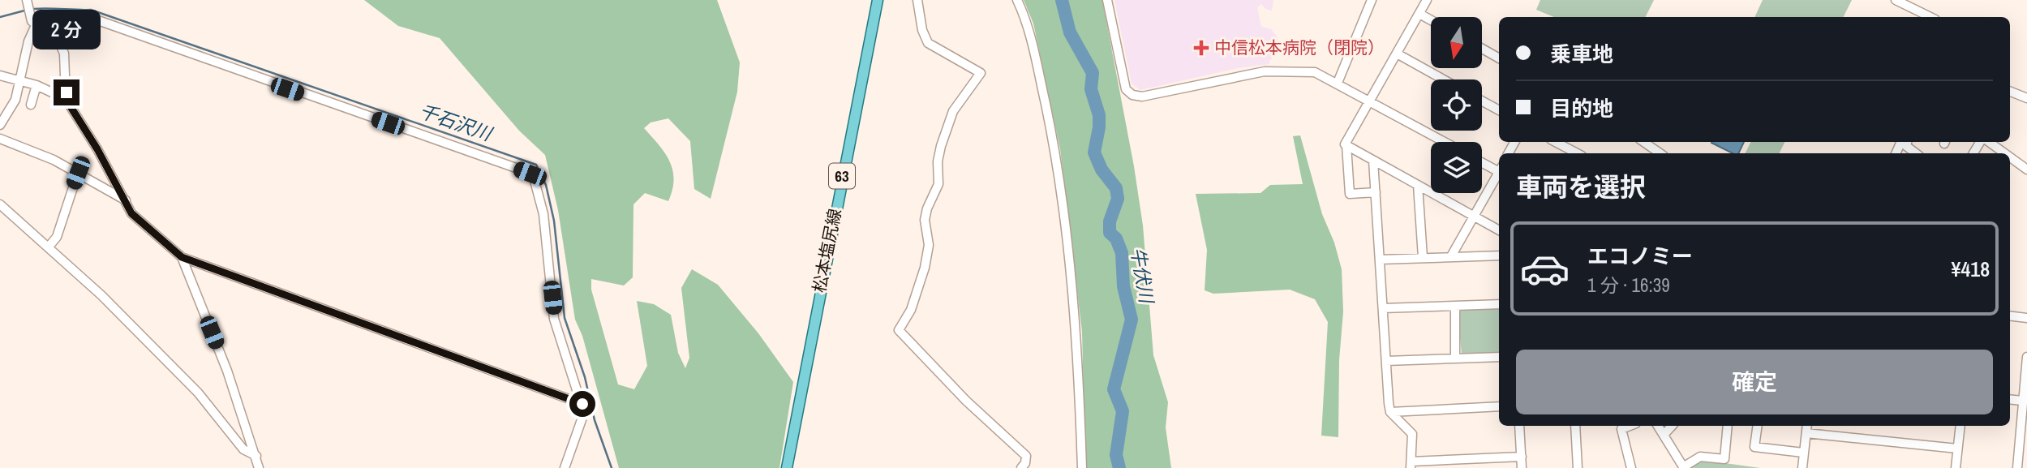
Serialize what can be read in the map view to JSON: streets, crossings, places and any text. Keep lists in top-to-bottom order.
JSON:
{
  "streets": {
    "main road": ["63", "松本塩尻線"]
  },
  "water": ["千石沢川", "牛伏川"],
  "places": {
    "health": ["中信松本病院（閉院）"]
  },
  "north": "bottom",
  "page": {
    "bubble": "2 分",
    "banner": ["乗車地", "目的地"],
    "heading": "車両を選択",
    "list": [
      {
        "name": "エコノミー",
        "note": "1 分 · 16:39",
        "value": "¥418"
      }
    ],
    "buttons": "確定"
  }
}
